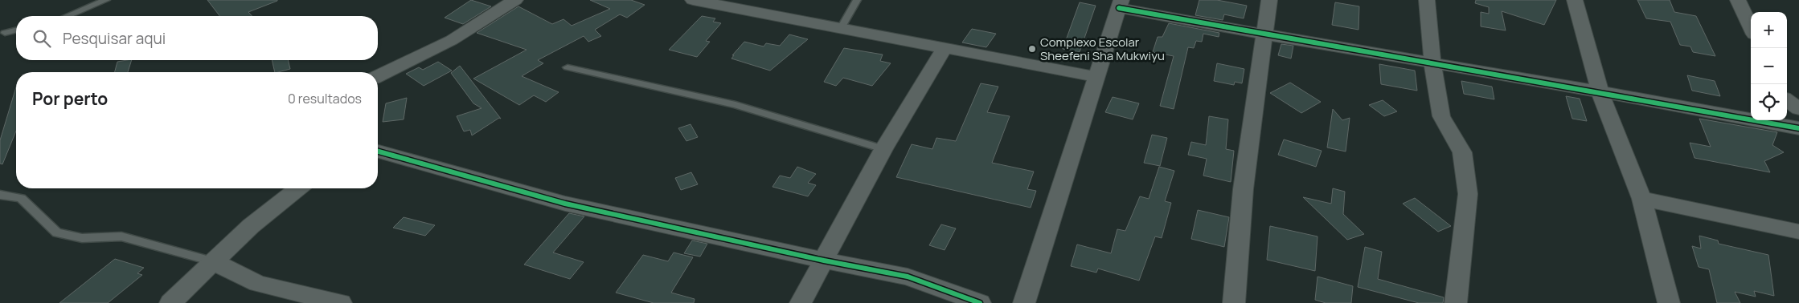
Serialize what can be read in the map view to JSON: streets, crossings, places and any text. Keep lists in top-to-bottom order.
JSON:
{
  "places": ["Complexo Escolar Sheefeni Sha Mukwiyu"],
  "page": {
    "map_buttons": ["+", "−"],
    "search": "Pesquisar aqui",
    "heading": ["Por perto", "0 resultados"]
  }
}
